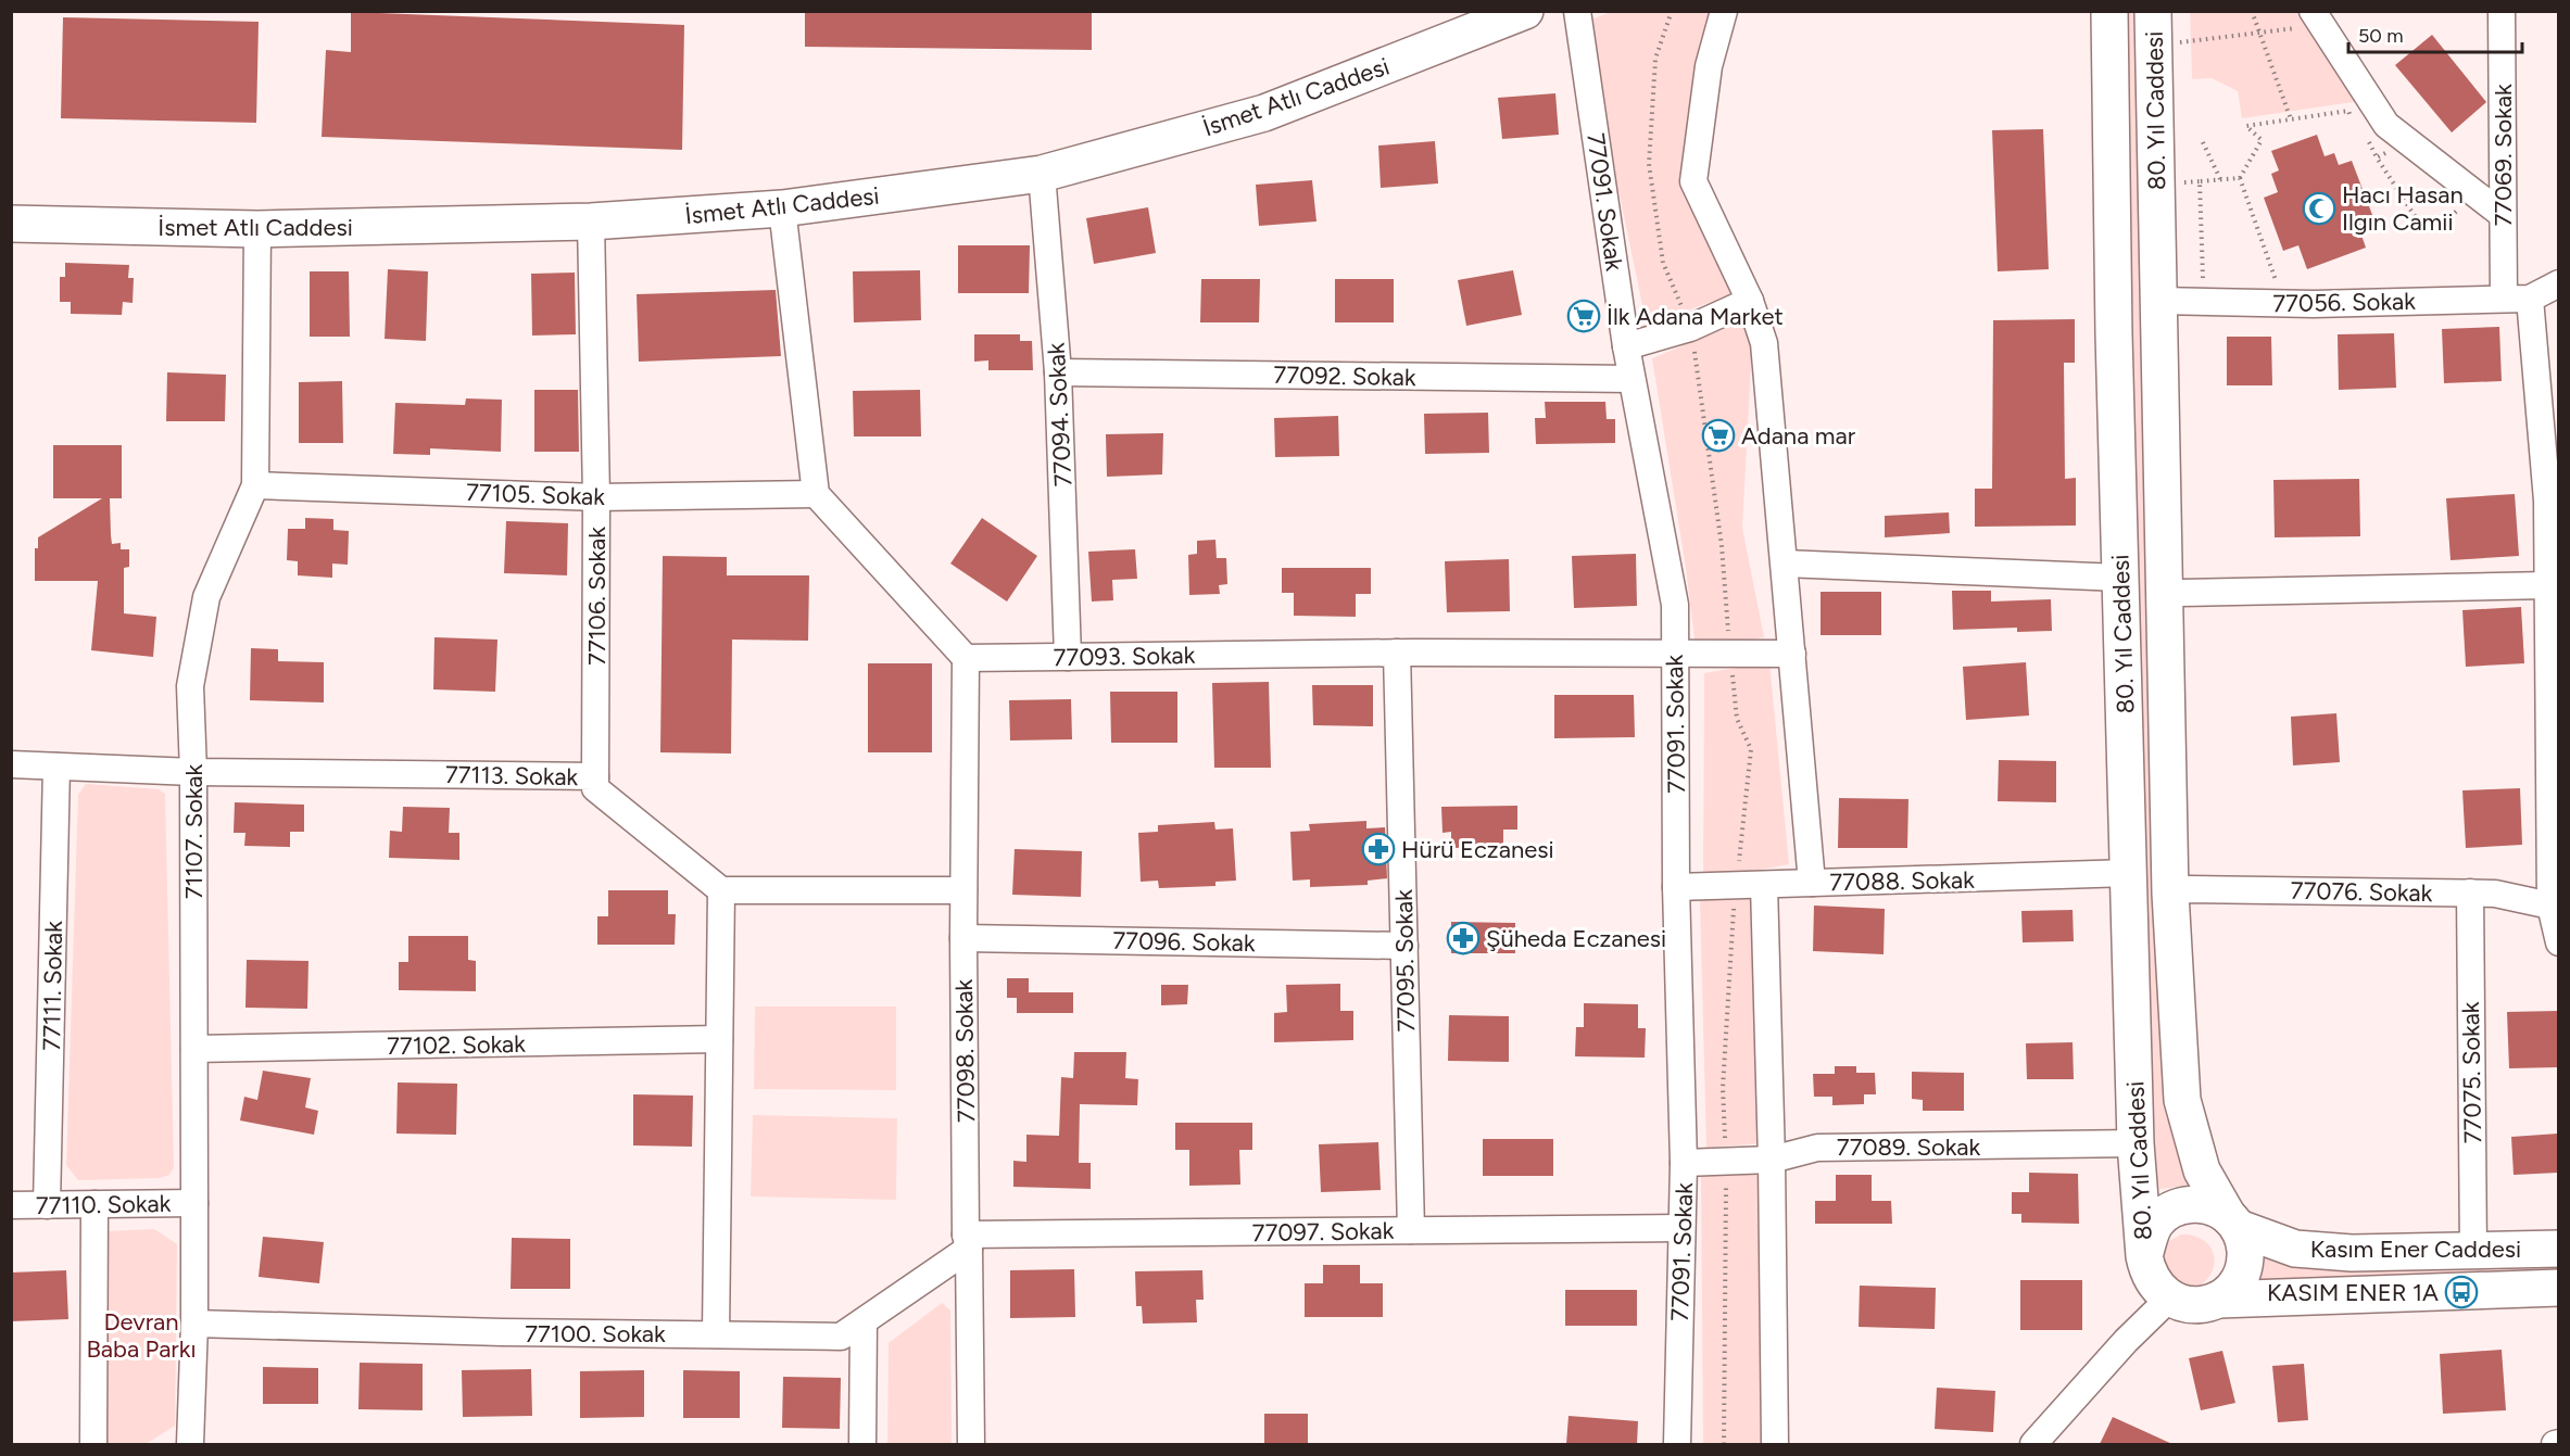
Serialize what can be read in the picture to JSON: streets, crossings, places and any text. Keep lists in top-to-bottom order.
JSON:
{
  "streets": {
    "main road": ["İsmet Atlı Caddesi", "80. Yıl Caddesi", "Kasım Ener Caddesi"],
    "street": [
      "77069. Sokak",
      "77091. Sokak",
      "77056. Sokak",
      "77092. Sokak",
      "77094. Sokak",
      "77105. Sokak",
      "77106. Sokak",
      "77093. Sokak",
      "77113. Sokak",
      "71107. Sokak",
      "77088. Sokak",
      "77076. Sokak",
      "77096. Sokak",
      "77095. Sokak",
      "77111. Sokak",
      "77102. Sokak",
      "77098. Sokak",
      "77075. Sokak",
      "77089. Sokak",
      "77110. Sokak",
      "77097. Sokak",
      "77100. Sokak"
    ]
  },
  "crossings": [
    ["İsmet Atlı Caddesi", "77094. Sokak"],
    ["İsmet Atlı Caddesi", "77106. Sokak"],
    ["İsmet Atlı Caddesi", "71107. Sokak"],
    ["80. Yıl Caddesi", "77056. Sokak"],
    ["80. Yıl Caddesi", "77088. Sokak"],
    ["80. Yıl Caddesi", "77076. Sokak"],
    ["80. Yıl Caddesi", "77089. Sokak"],
    ["80. Yıl Caddesi", "Kasım Ener Caddesi"],
    ["77069. Sokak", "77056. Sokak"],
    ["77091. Sokak", "77092. Sokak"],
    ["77091. Sokak", "77093. Sokak"],
    ["77091. Sokak", "77088. Sokak"],
    ["77091. Sokak", "77089. Sokak"],
    ["77091. Sokak", "77097. Sokak"],
    ["77092. Sokak", "77094. Sokak"],
    ["77094. Sokak", "77093. Sokak"],
    ["77105. Sokak", "77106. Sokak"],
    ["77105. Sokak", "71107. Sokak"],
    ["77106. Sokak", "77113. Sokak"],
    ["77093. Sokak", "77095. Sokak"],
    ["77093. Sokak", "77098. Sokak"],
    ["77113. Sokak", "71107. Sokak"],
    ["77113. Sokak", "77111. Sokak"],
    ["71107. Sokak", "77102. Sokak"],
    ["71107. Sokak", "77110. Sokak"],
    ["71107. Sokak", "77100. Sokak"],
    ["77076. Sokak", "77075. Sokak"],
    ["77096. Sokak", "77095. Sokak"],
    ["77096. Sokak", "77098. Sokak"],
    ["77095. Sokak", "77097. Sokak"],
    ["77111. Sokak", "77110. Sokak"],
    ["77098. Sokak", "77097. Sokak"],
    ["77098. Sokak", "77100. Sokak"],
    ["77075. Sokak", "Kasım Ener Caddesi"],
    ["77097. Sokak", "77100. Sokak"]
  ],
  "parks": ["Devran Baba Parkı"],
  "places": {
    "mosque": ["Hacı Hasan Ilgın Camii"],
    "supermarket": ["İlk Adana Market", "Adana mar"],
    "pharmacy": ["Hürü Eczanesi", "Şüheda Eczanesi"],
    "bus stop": ["KASIM ENER 1A"]
  },
  "scale_bar": "50 m"
}
